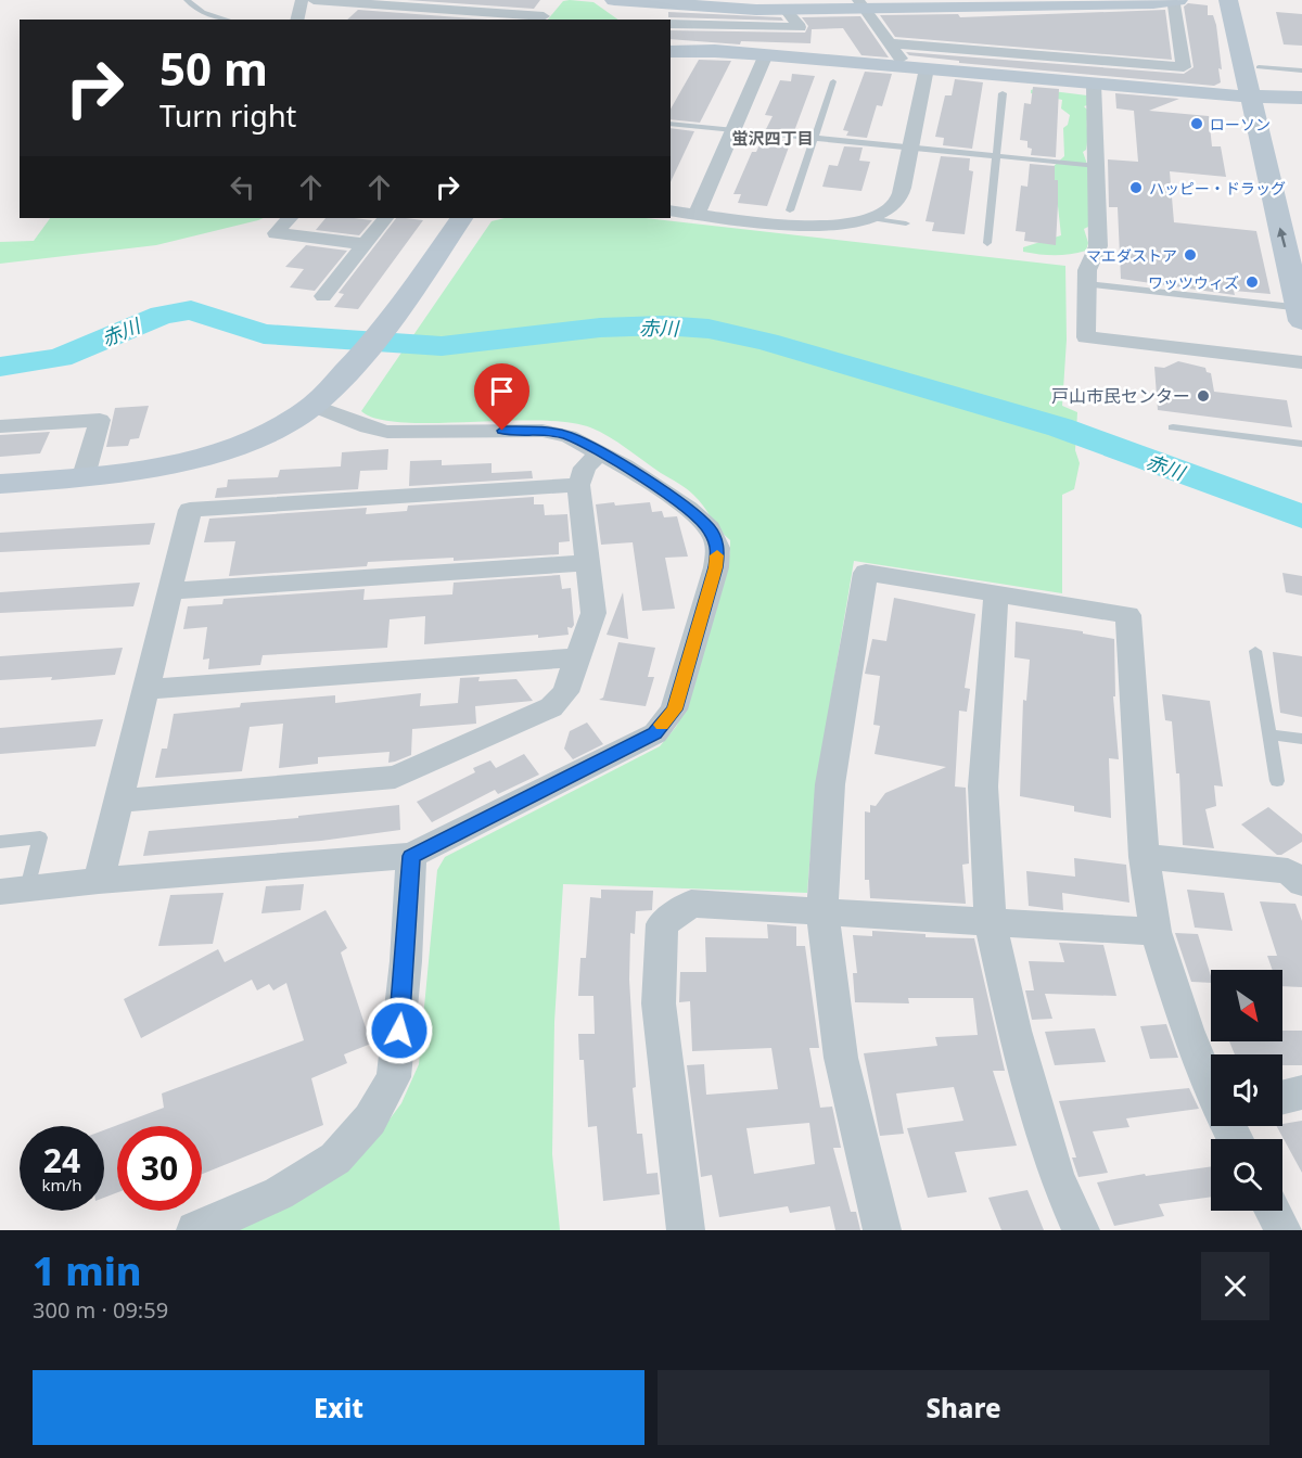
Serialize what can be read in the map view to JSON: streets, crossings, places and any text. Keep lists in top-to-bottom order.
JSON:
{
  "districts": ["蛍沢四丁目"],
  "water": ["赤川"],
  "places": [
    "ローソン",
    "ハッピー・ドラッグ",
    "マエダストア",
    "ワッツウィズ",
    "戸山市民センター"
  ],
  "north": "bottom right",
  "page": {
    "turn": ["50 m", "Turn right"],
    "speed": "24 km/h",
    "limit": "30",
    "heading": ["1 min", "300 m · 09:59"],
    "buttons": ["Exit", "Share"]
  }
}
